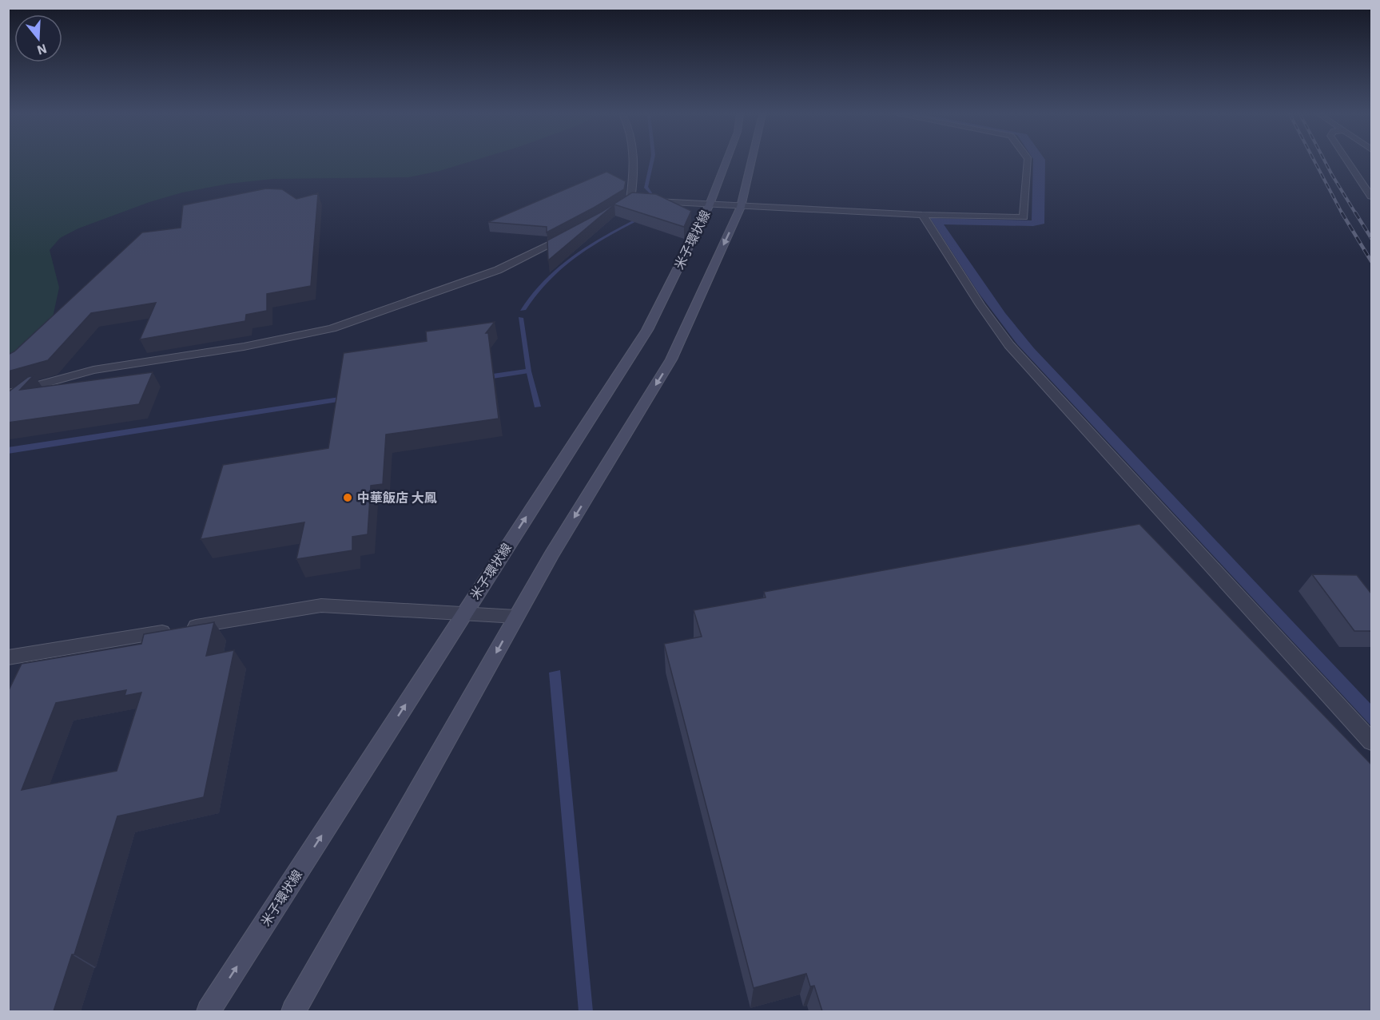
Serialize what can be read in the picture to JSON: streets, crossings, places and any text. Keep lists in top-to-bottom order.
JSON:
{
  "streets": {
    "main road": ["米子環状線"]
  },
  "places": ["中華飯店 大鳳"],
  "north": "bottom"
}
